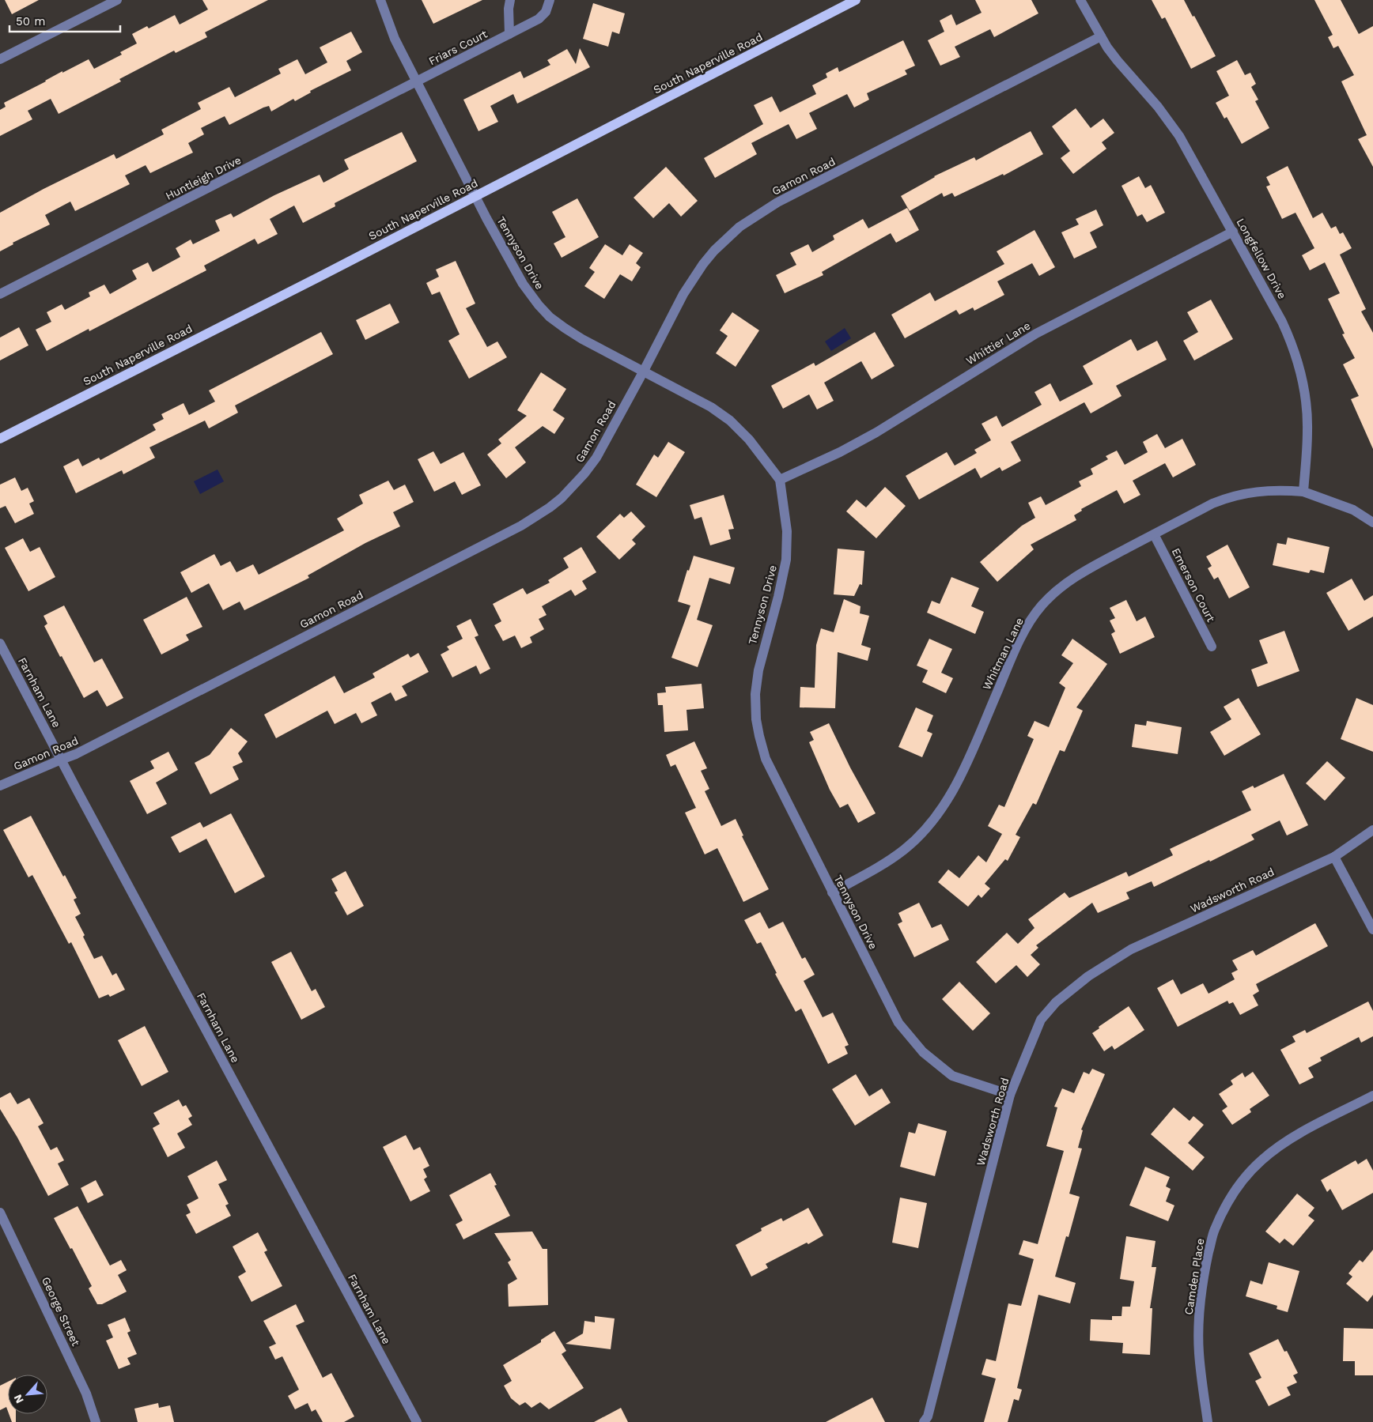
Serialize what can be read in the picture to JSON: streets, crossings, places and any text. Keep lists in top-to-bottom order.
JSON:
{
  "streets": {
    "main road": ["South Naperville Road"],
    "street": [
      "Friars Court",
      "Gamon Road",
      "Huntleigh Drive",
      "Tennyson Drive",
      "Longfellow Drive",
      "Whittier Lane",
      "Emerson Court",
      "Whitman Lane",
      "Farnham Lane",
      "Wadsworth Road",
      "Camden Place",
      "George Street"
    ]
  },
  "crossings": [
    ["Friars Court", "Huntleigh Drive"],
    ["Friars Court", "Tennyson Drive"],
    ["South Naperville Road", "Tennyson Drive"],
    ["Gamon Road", "Tennyson Drive"],
    ["Gamon Road", "Longfellow Drive"],
    ["Gamon Road", "Farnham Lane"],
    ["Huntleigh Drive", "Tennyson Drive"],
    ["Tennyson Drive", "Whittier Lane"],
    ["Tennyson Drive", "Whitman Lane"],
    ["Tennyson Drive", "Wadsworth Road"],
    ["Longfellow Drive", "Whittier Lane"],
    ["Longfellow Drive", "Whitman Lane"],
    ["Emerson Court", "Whitman Lane"]
  ],
  "scale_bar": "50 m",
  "north": "bottom left"
}
